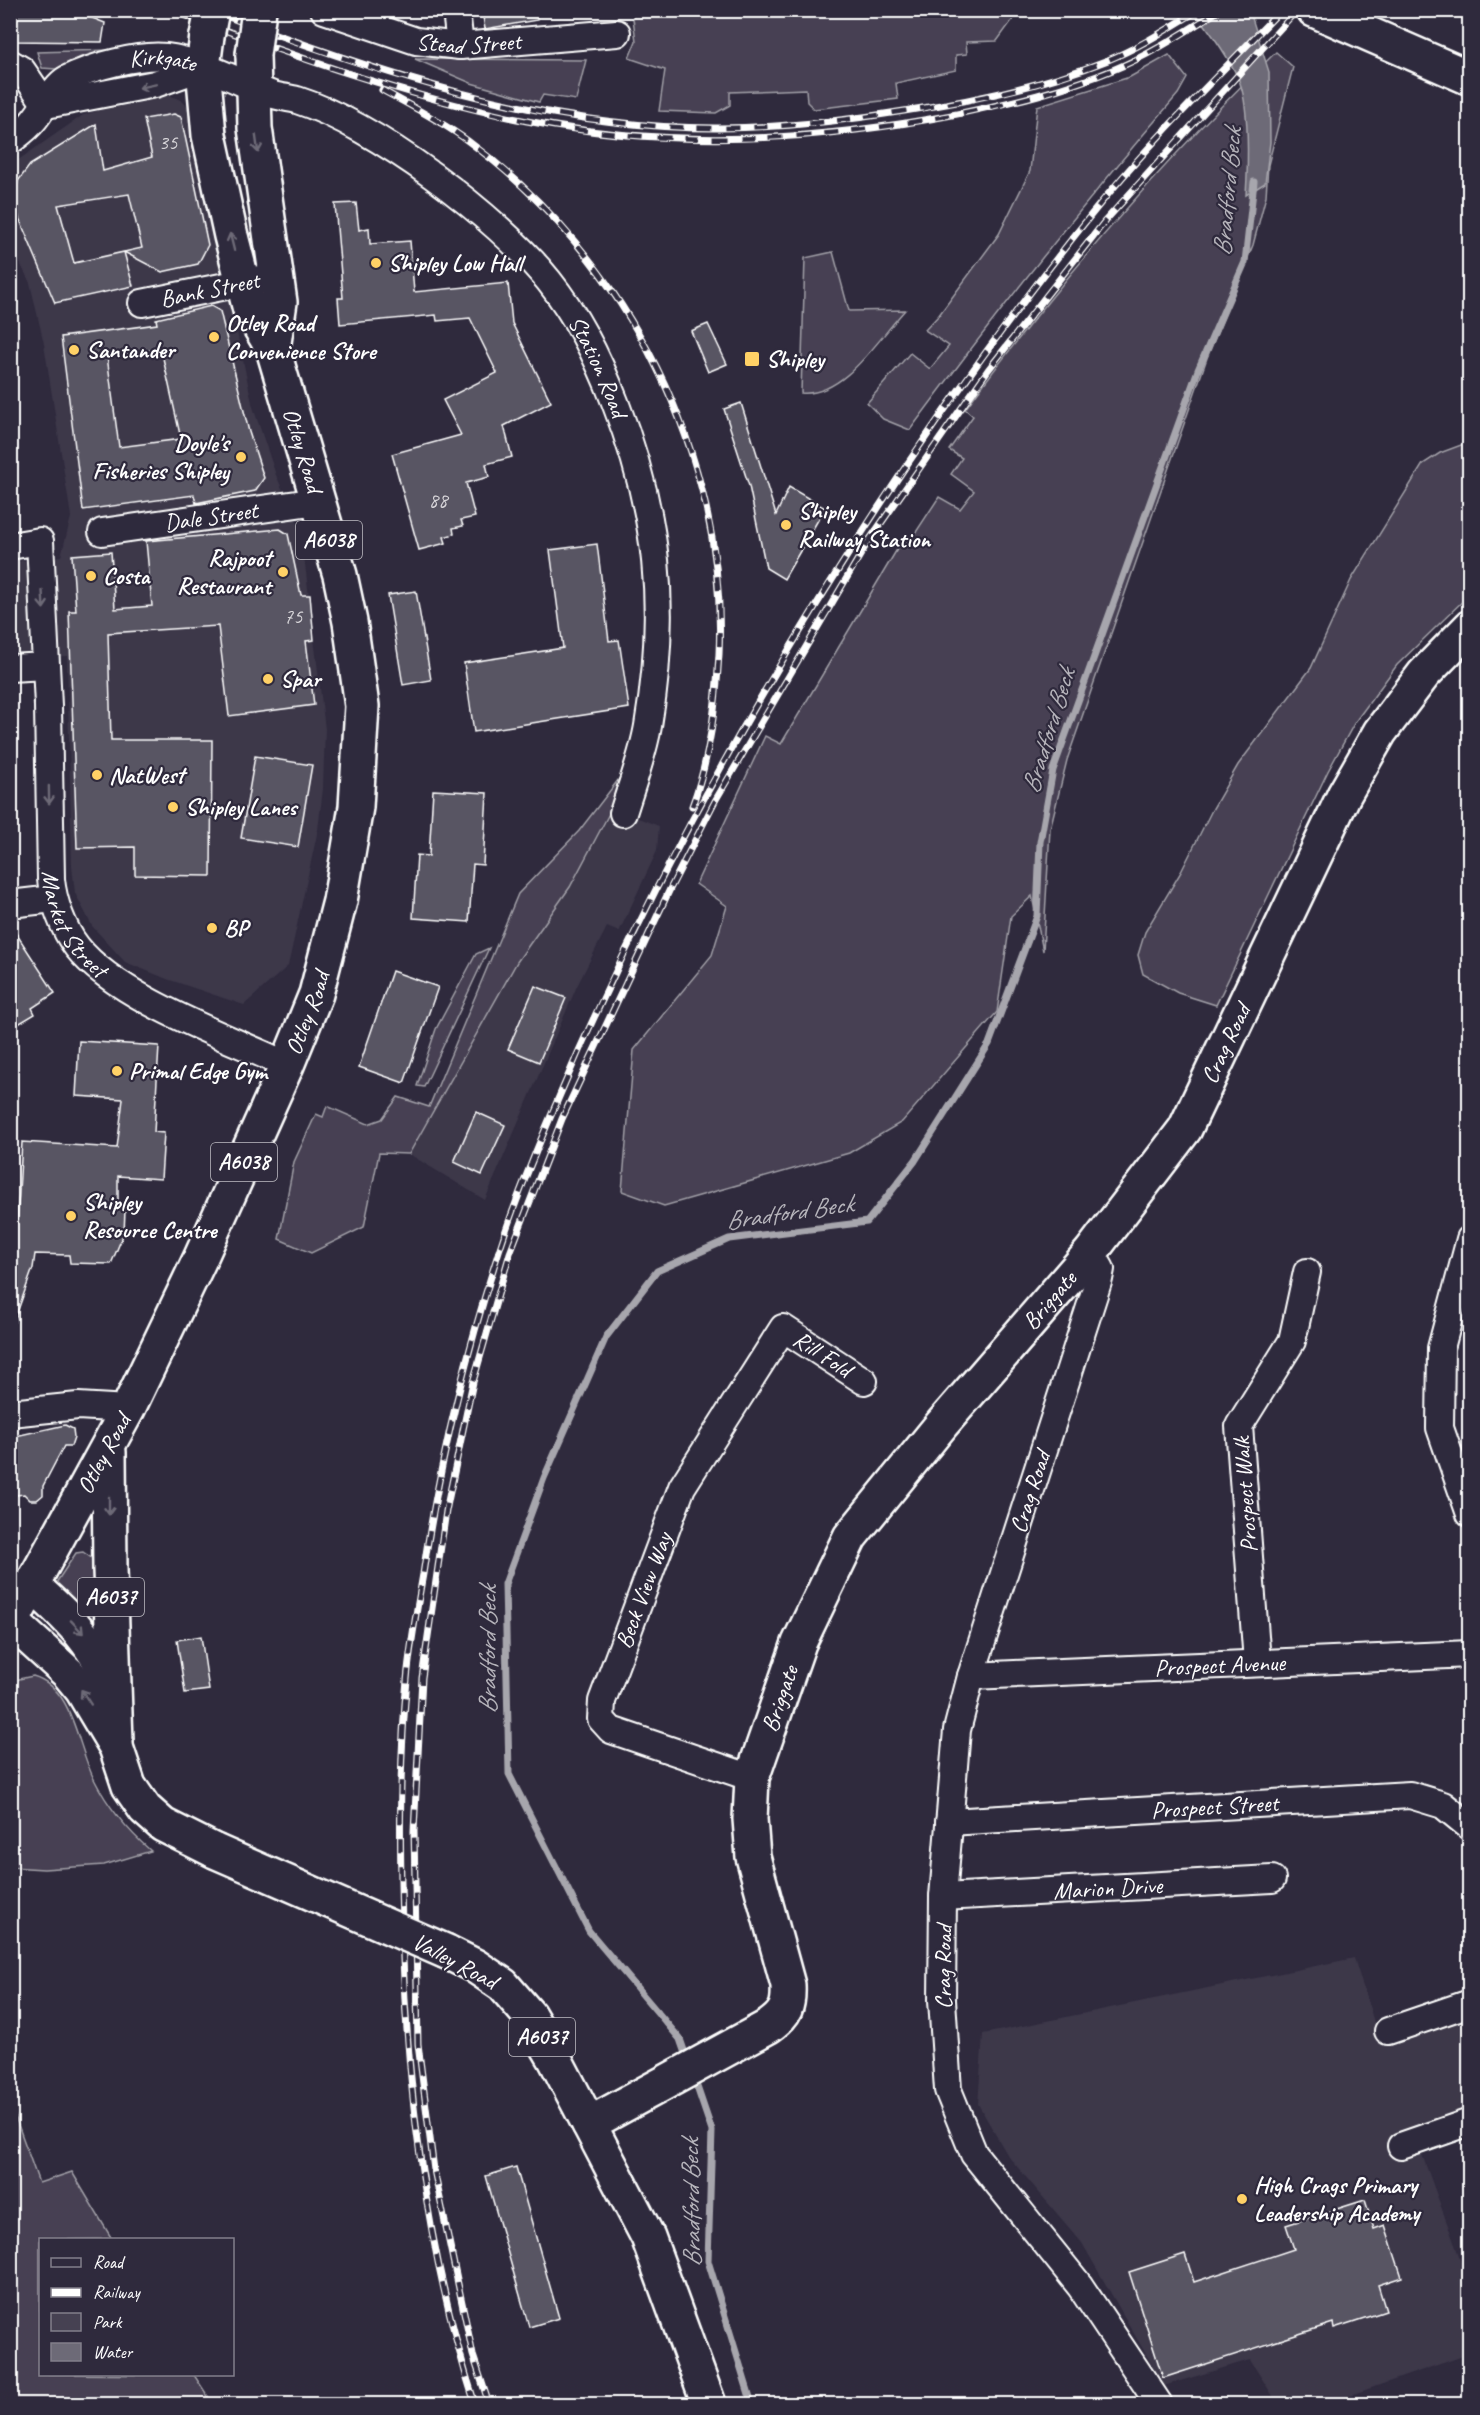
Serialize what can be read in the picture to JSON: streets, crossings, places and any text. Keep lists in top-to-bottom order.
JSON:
{
  "streets": {
    "main road": [
      "Otley Road",
      "A6038",
      "Crag Road",
      "Briggate",
      "A6037",
      "Valley Road"
    ],
    "street": [
      "Stead Street",
      "Kirkgate",
      "Bank Street",
      "Station Road",
      "Dale Street",
      "Market Street",
      "Rill Fold",
      "Prospect Walk",
      "Beck View Way",
      "Prospect Avenue",
      "Prospect Street",
      "Marion Drive"
    ]
  },
  "crossings": [
    ["Kirkgate", "Station Road"],
    ["Kirkgate", "Otley Road"],
    ["Bank Street", "Otley Road"],
    ["Station Road", "Otley Road"],
    ["Otley Road", "Dale Street"],
    ["Otley Road", "Market Street"],
    ["Otley Road", "Valley Road"],
    ["Crag Road", "Briggate"],
    ["Crag Road", "Prospect Avenue"],
    ["Crag Road", "Prospect Street"],
    ["Crag Road", "Marion Drive"],
    ["Briggate", "Beck View Way"],
    ["Briggate", "Valley Road"],
    ["Rill Fold", "Beck View Way"],
    ["Prospect Walk", "Prospect Avenue"]
  ],
  "one_way": ["Market Street"],
  "water": ["Bradford Beck"],
  "places": {
    "other": [
      "Shipley Low Hall",
      "Otley Road Convenience Store",
      "Santander",
      "Doyle's Fisheries Shipley",
      "Shipley Railway Station",
      "Rajpoot Restaurant",
      "Costa",
      "Spar",
      "NatWest",
      "Shipley Lanes",
      "BP",
      "Primal Edge Gym",
      "Shipley Resource Centre",
      "High Crags Primary Leadership Academy"
    ],
    "transit": ["Shipley"]
  },
  "house_numbers": ["35", "88", "75"],
  "legend": [
    "Road",
    "Railway",
    "Park",
    "Water"
  ]
}
